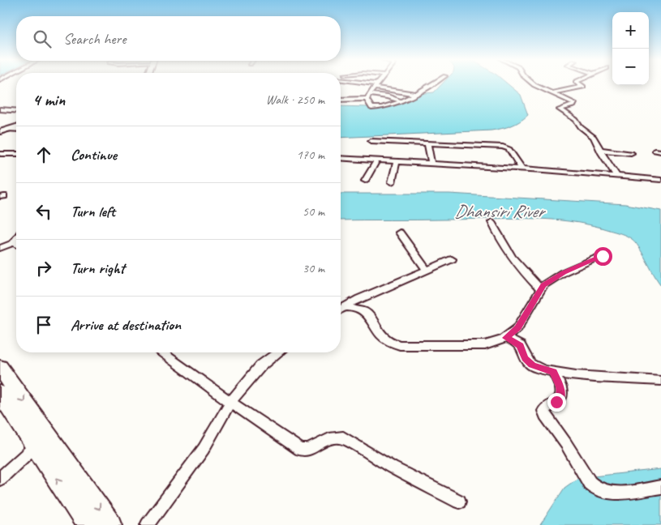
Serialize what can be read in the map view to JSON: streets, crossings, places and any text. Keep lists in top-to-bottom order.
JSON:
{
  "water": ["Dhansiri River"],
  "page": {
    "map_buttons": ["+", "−"],
    "search": "Search here",
    "heading": ["4 min", "Walk · 250 m"],
    "list": [
      ["Continue", "170 m"],
      ["Turn left", "50 m"],
      ["Turn right", "30 m"],
      "Arrive at destination"
    ]
  }
}
